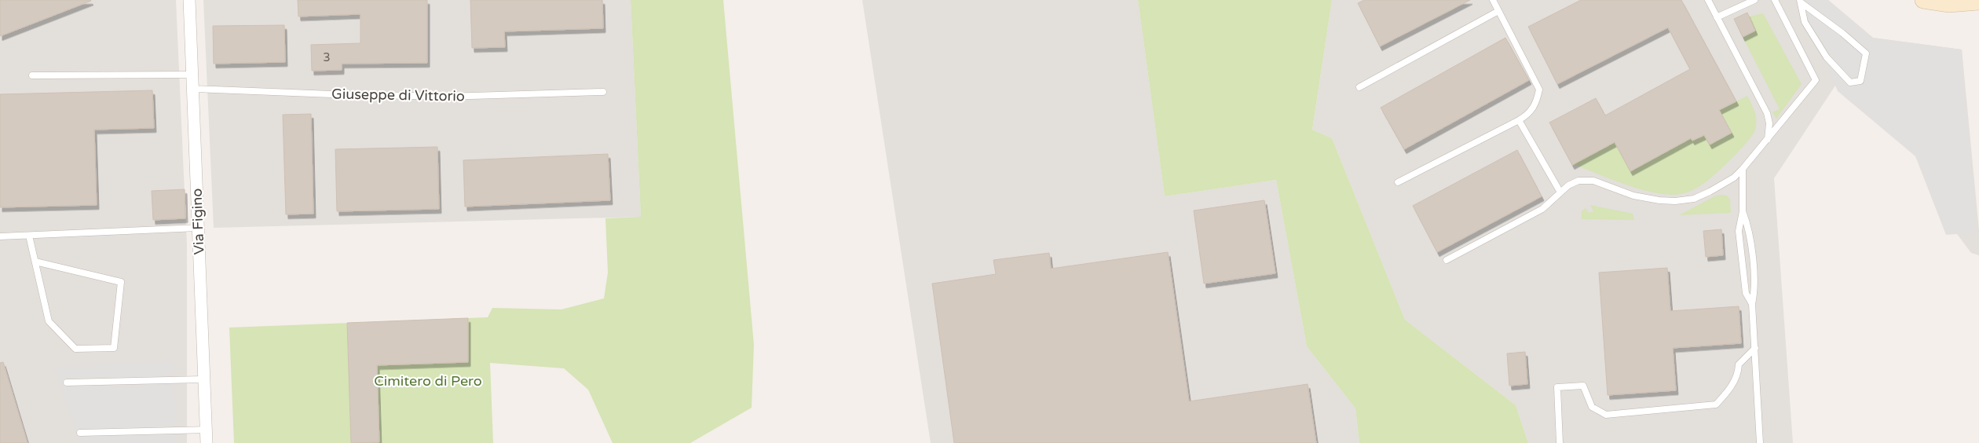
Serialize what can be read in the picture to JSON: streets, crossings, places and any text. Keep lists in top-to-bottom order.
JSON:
{
  "streets": {
    "street": ["Via Figino"],
    "lane": ["Giuseppe di Vittorio"]
  },
  "crossings": [
    ["Giuseppe di Vittorio", "Via Figino"]
  ],
  "parks": ["Cimitero di Pero"],
  "house_numbers": ["3"]
}
